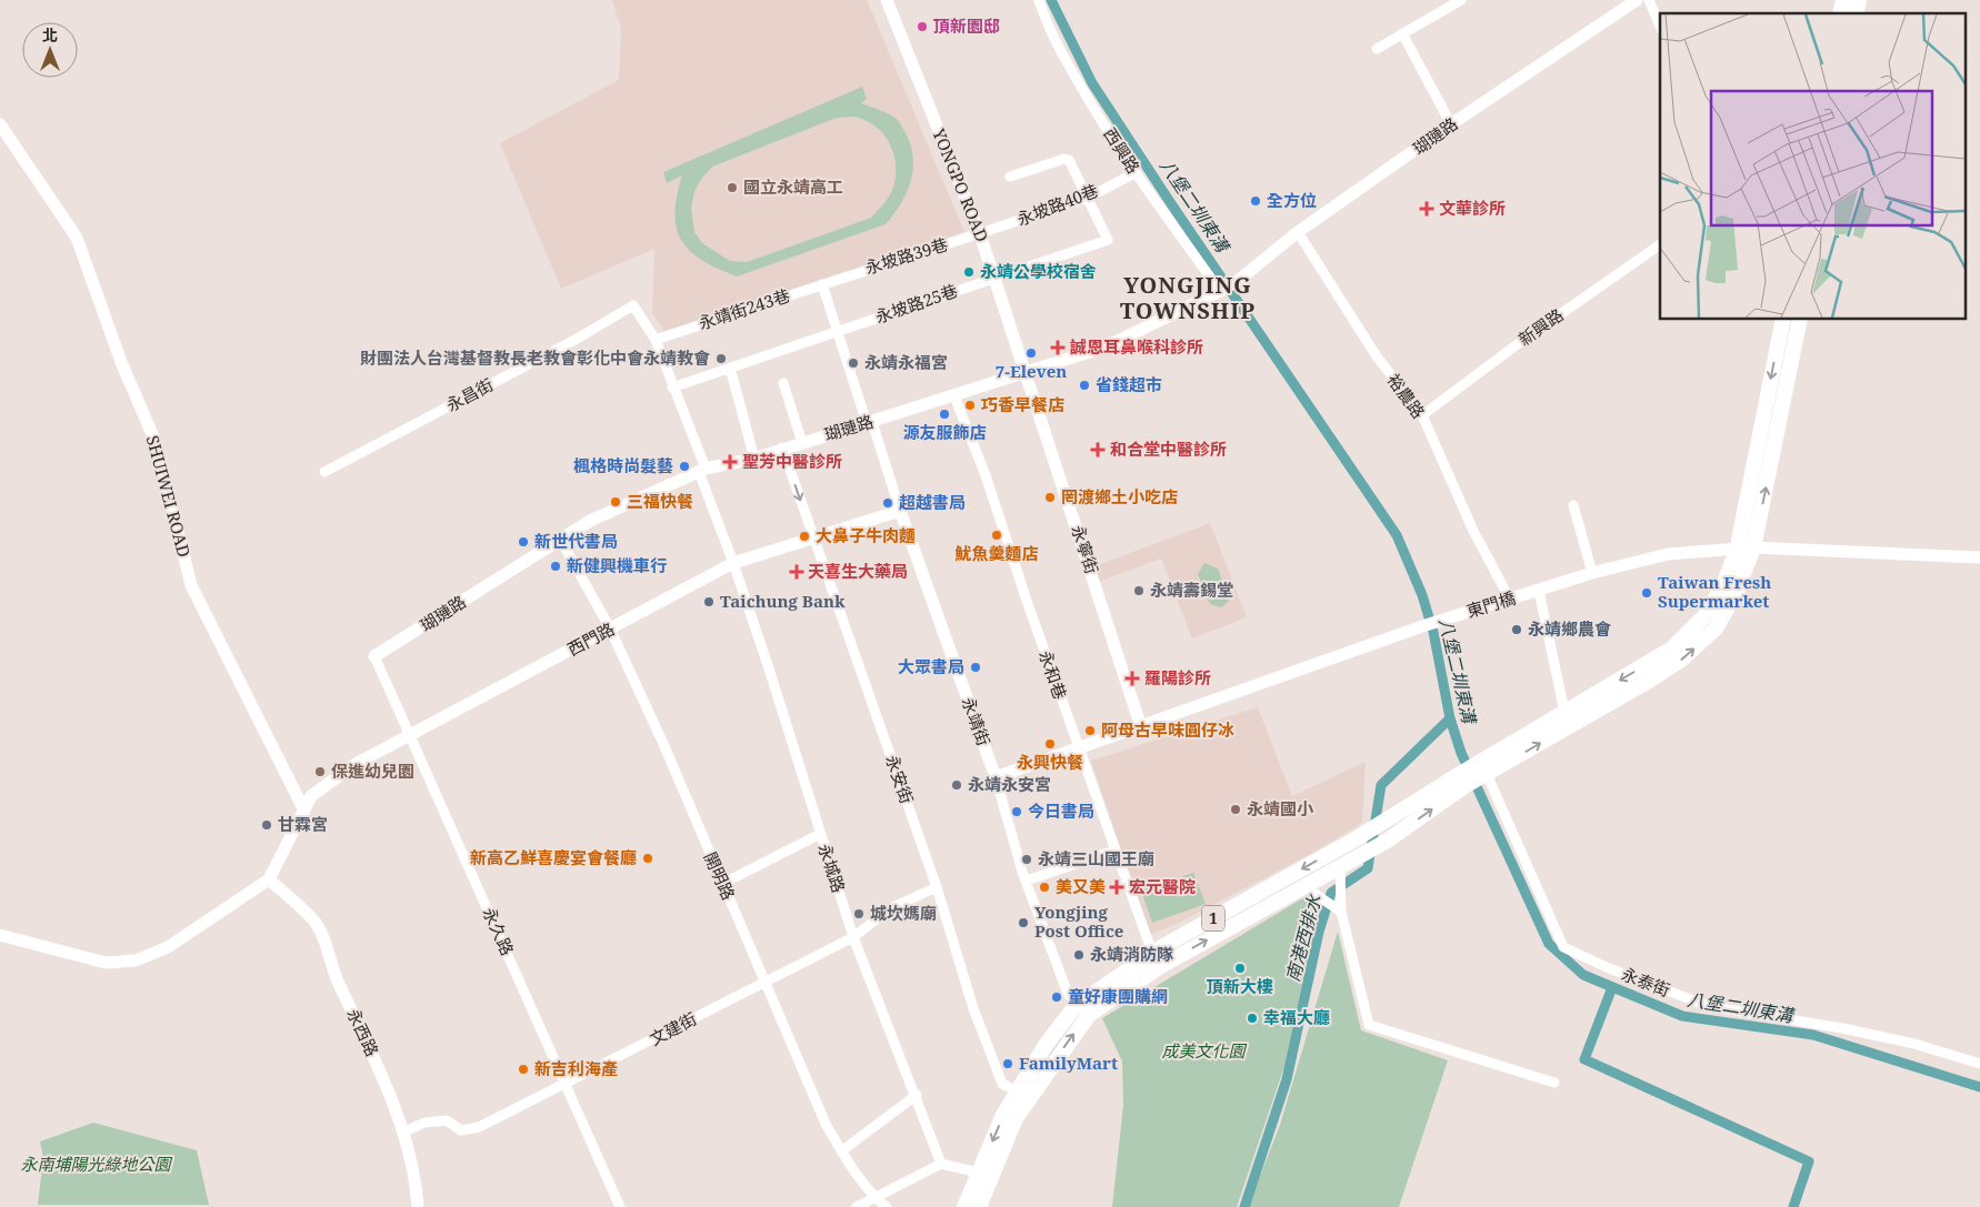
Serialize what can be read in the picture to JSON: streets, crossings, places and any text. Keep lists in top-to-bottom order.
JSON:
{
  "streets": {
    "main road": ["1"],
    "street": [
      "瑚璉路",
      "西興路",
      "YONGPO ROAD",
      "永坡路40巷",
      "永坡路39巷",
      "永坡路25巷",
      "永靖街243巷",
      "新興路",
      "永昌街",
      "裕農路",
      "SHUIWEI ROAD",
      "永寧街",
      "東門橋",
      "西門路",
      "永和巷",
      "永靖街",
      "永安街",
      "永城路",
      "開明路",
      "永久路",
      "永泰街",
      "文建街",
      "永西路"
    ]
  },
  "crossings": [
    ["瑚璉路", "西興路"],
    ["瑚璉路", "YONGPO ROAD"],
    ["瑚璉路", "永昌街"],
    ["瑚璉路", "裕農路"],
    ["瑚璉路", "永寧街"],
    ["瑚璉路", "永和巷"],
    ["瑚璉路", "永靖街"],
    ["瑚璉路", "永安街"],
    ["瑚璉路", "永城路"],
    ["瑚璉路", "開明路"],
    ["瑚璉路", "永久路"],
    ["西興路", "永坡路40巷"],
    ["YONGPO ROAD", "永坡路40巷"],
    ["YONGPO ROAD", "永坡路39巷"],
    ["YONGPO ROAD", "永坡路25巷"],
    ["YONGPO ROAD", "永寧街"],
    ["永坡路40巷", "永坡路39巷"],
    ["永坡路40巷", "永坡路25巷"],
    ["永坡路39巷", "永靖街243巷"],
    ["永坡路25巷", "永昌街"],
    ["永坡路25巷", "永靖街"],
    ["永靖街243巷", "永昌街"],
    ["永靖街243巷", "永靖街"],
    ["新興路", "裕農路"],
    ["永昌街", "永城路"],
    ["裕農路", "東門橋"],
    ["SHUIWEI ROAD", "西門路"],
    ["永寧街", "東門橋"],
    ["東門橋", "永和巷"],
    ["東門橋", "永靖街"],
    ["東門橋", "1"],
    ["西門路", "永靖街"],
    ["西門路", "永安街"],
    ["西門路", "永城路"],
    ["西門路", "開明路"],
    ["西門路", "永久路"],
    ["西門路", "永西路"],
    ["永和巷", "1"],
    ["永靖街", "1"],
    ["永安街", "1"],
    ["永安街", "文建街"],
    ["永城路", "文建街"],
    ["開明路", "文建街"],
    ["1", "永泰街"],
    ["永久路", "文建街"],
    ["文建街", "永西路"]
  ],
  "districts": ["YONGJING TOWNSHIP"],
  "water": ["八堡二圳東溝", "南港西排水"],
  "parks": ["成美文化園", "永南埔陽光綠地公園"],
  "places": {
    "other": [
      "頂新園邸",
      "國立永靖高工",
      "全方位",
      "永靖公學校宿舍",
      "7-Eleven",
      "財團法人台灣基督教長老教會彰化中會永靖教會",
      "永靖永福宮",
      "省錢超市",
      "巧香早餐店",
      "源友服飾店",
      "楓格時尚髮藝",
      "罔渡鄉土小吃店",
      "三福快餐",
      "超越書局",
      "魷魚羹麵店",
      "大鼻子牛肉麵",
      "新世代書局",
      "新健興機車行",
      "永靖壽錫堂",
      "Taiwan Fresh Supermarket",
      "Taichung Bank",
      "永靖鄉農會",
      "大眾書局",
      "阿母古早味圓仔冰",
      "永興快餐",
      "保進幼兒園",
      "永靖永安宮",
      "永靖國小",
      "今日書局",
      "甘霖宮",
      "新高乙鮮喜慶宴會餐廳",
      "永靖三山國王廟",
      "美又美",
      "城坎媽廟",
      "Yongjing Post Office",
      "永靖消防隊",
      "頂新大樓",
      "童好康團購網",
      "幸福大廳",
      "FamilyMart",
      "新吉利海產"
    ],
    "health": [
      "文華診所",
      "誠恩耳鼻喉科診所",
      "和合堂中醫診所",
      "聖芳中醫診所",
      "天喜生大藥局",
      "羅陽診所",
      "宏元醫院"
    ]
  },
  "north": "top"
}
